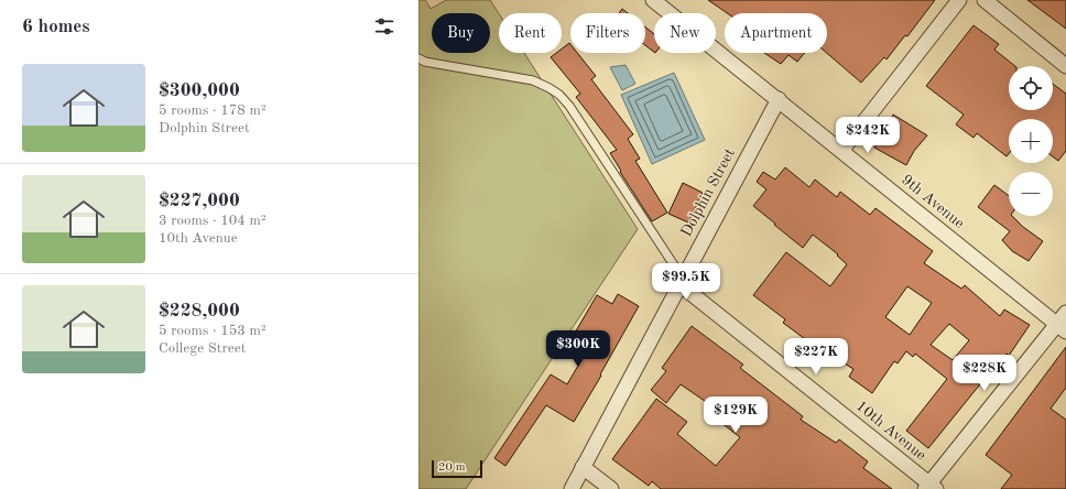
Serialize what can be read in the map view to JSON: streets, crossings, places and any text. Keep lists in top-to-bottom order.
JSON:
{
  "streets": {
    "street": ["Dolphin Street", "9th Avenue", "10th Avenue"]
  },
  "crossings": [
    ["Dolphin Street", "9th Avenue"],
    ["Dolphin Street", "10th Avenue"]
  ],
  "scale_bar": "20 m",
  "page": {
    "heading": "6 homes",
    "chip": [
      "Buy",
      "Rent",
      "Filters",
      "New",
      "Apartment"
    ],
    "list": [
      {
        "name": "$300,000",
        "note": "5 rooms · 178 m² · Dolphin Street"
      },
      {
        "name": "$227,000",
        "note": "3 rooms · 104 m² · 10th Avenue"
      },
      {
        "name": "$228,000",
        "note": "5 rooms · 153 m² · College Street"
      }
    ],
    "map_buttons": ["+", "−"],
    "price": [
      "$242K",
      "$99.5K",
      "$300K",
      "$227K",
      "$228K",
      "$129K"
    ],
    "scale": "20 m"
  }
}
